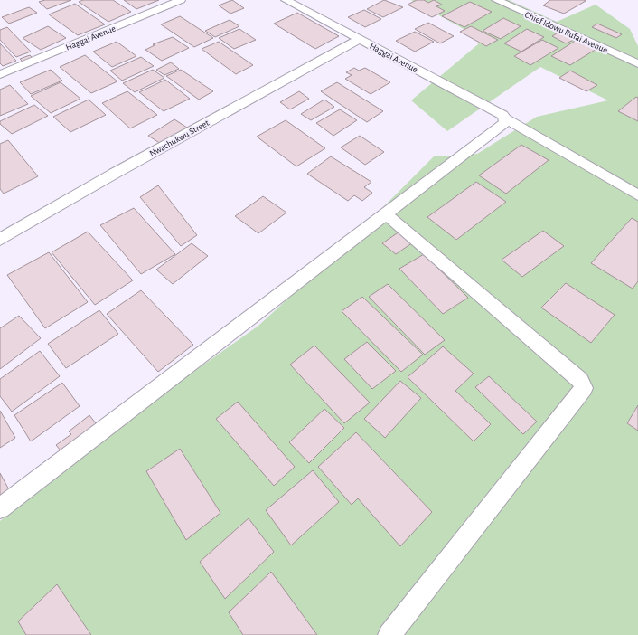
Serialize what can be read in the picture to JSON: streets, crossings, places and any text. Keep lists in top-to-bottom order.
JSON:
{
  "streets": {
    "street": ["Chief Idowu Rufai Avenue", "Haggai Avenue", "Nwachukwu Street"]
  },
  "crossings": [
    ["Haggai Avenue", "Nwachukwu Street"]
  ]
}
